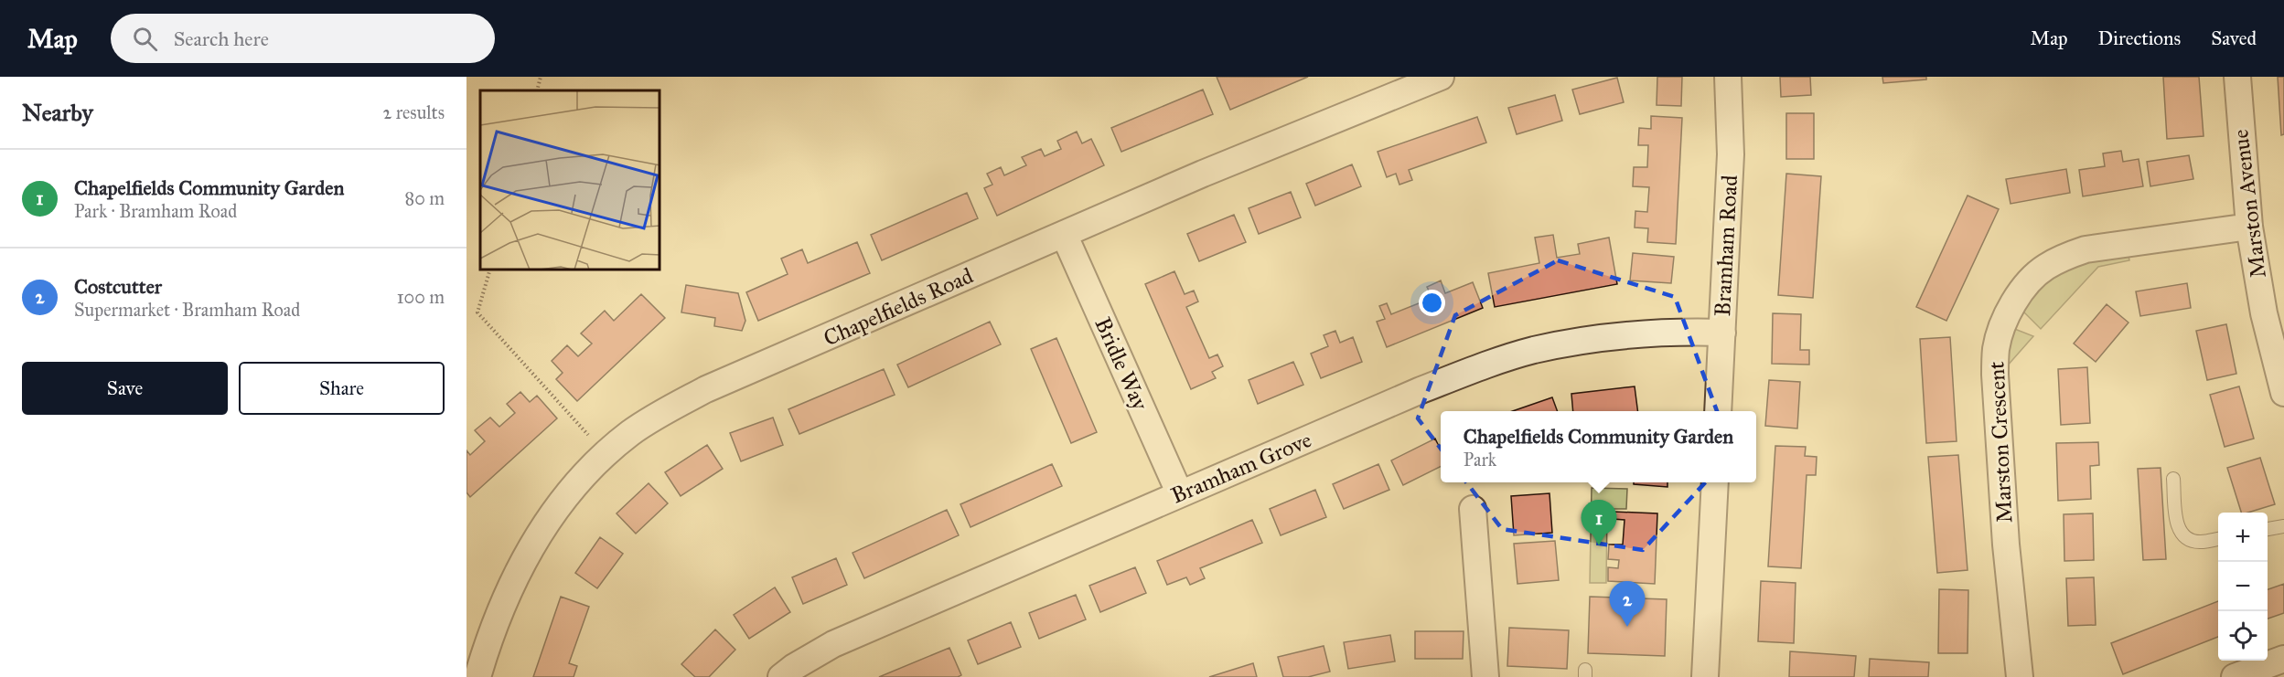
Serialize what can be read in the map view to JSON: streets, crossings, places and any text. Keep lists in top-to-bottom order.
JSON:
{
  "streets": {
    "street": [
      "Marston Avenue",
      "Bramham Road",
      "Chapelfields Road",
      "Bridle Way",
      "Marston Crescent",
      "Bramham Grove"
    ]
  },
  "crossings": [
    ["Marston Avenue", "Marston Crescent"],
    ["Bramham Road", "Bramham Grove"],
    ["Chapelfields Road", "Bridle Way"],
    ["Bridle Way", "Bramham Grove"]
  ],
  "page": {
    "header": "Map",
    "search": "Search here",
    "nav": ["Map", "Directions", "Saved"],
    "heading": ["Nearby", "2 results"],
    "list": [
      {
        "mark": "1",
        "name": "Chapelfields Community Garden",
        "note": "Park · Bramham Road",
        "value": "80 m"
      },
      {
        "mark": "2",
        "name": "Costcutter",
        "note": "Supermarket · Bramham Road",
        "value": "100 m"
      }
    ],
    "buttons": ["Save", "Share"],
    "popup": ["Chapelfields Community Garden", "Park"],
    "pins": ["1", "2"],
    "map_buttons": ["+", "−"]
  }
}
